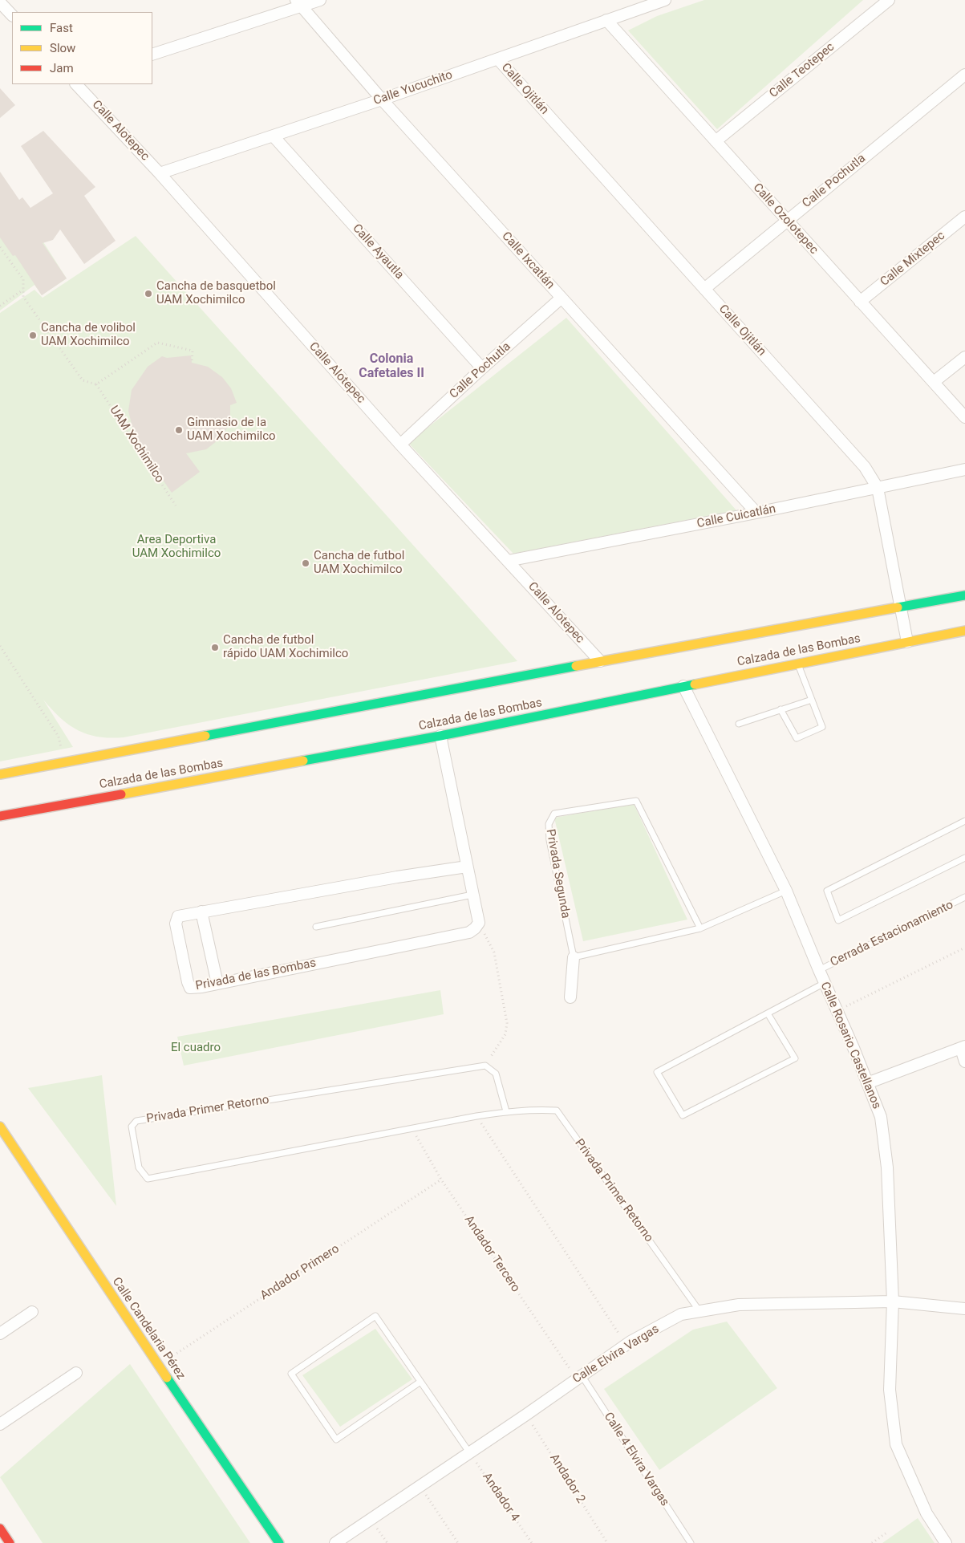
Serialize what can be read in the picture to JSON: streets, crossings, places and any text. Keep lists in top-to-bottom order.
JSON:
{
  "streets": {
    "main road": ["Calzada de las Bombas", "Calle Candelaria Pérez"],
    "street": [
      "Calle Teotepec",
      "Calle Yucuchito",
      "Calle Ojitlán",
      "Calle Alotepec",
      "Calle Pochutla",
      "Calle Ozolotepec",
      "Calle Ayautla",
      "Calle Mixtepec",
      "Calle Ixcatlán",
      "Calle Cuicatlán",
      "Privada de las Bombas",
      "Calle Rosario Castellanos",
      "Calle Elvira Vargas"
    ],
    "lane": [
      "Privada Segunda",
      "Cerrada Estacionamiento",
      "Privada Primer Retorno",
      "Calle 4 Elvira Vargas"
    ],
    "path": [
      "UAM Xochimilco",
      "Andador Tercero",
      "Andador Primero",
      "Andador 2",
      "Andador 4"
    ]
  },
  "crossings": [
    ["Calle Teotepec", "Calle Ozolotepec"],
    ["Calle Yucuchito", "Calle Ojitlán"],
    ["Calle Yucuchito", "Calle Alotepec"],
    ["Calle Yucuchito", "Calle Ozolotepec"],
    ["Calle Yucuchito", "Calle Ayautla"],
    ["Calle Yucuchito", "Calle Ixcatlán"],
    ["Calle Ojitlán", "Calle Pochutla"],
    ["Calle Ojitlán", "Calle Cuicatlán"],
    ["Calle Ojitlán", "Calzada de las Bombas"],
    ["Calle Alotepec", "Calle Pochutla"],
    ["Calle Alotepec", "Calle Cuicatlán"],
    ["Calle Alotepec", "Calzada de las Bombas"],
    ["Calle Pochutla", "Calle Ozolotepec"],
    ["Calle Pochutla", "Calle Ayautla"],
    ["Calle Pochutla", "Calle Ixcatlán"],
    ["Calle Ozolotepec", "Calle Mixtepec"],
    ["Calle Ixcatlán", "Calle Cuicatlán"],
    ["Calzada de las Bombas", "Calle Rosario Castellanos"],
    ["Cerrada Estacionamiento", "Calle Rosario Castellanos"],
    ["Calle Rosario Castellanos", "Calle Elvira Vargas"],
    ["Privada Primer Retorno", "Andador Tercero"],
    ["Privada Primer Retorno", "Calle Elvira Vargas"],
    ["Andador Tercero", "Andador Primero"],
    ["Andador Tercero", "Calle Elvira Vargas"],
    ["Andador Tercero", "Calle 4 Elvira Vargas"],
    ["Andador Primero", "Calle Candelaria Pérez"],
    ["Calle Elvira Vargas", "Calle 4 Elvira Vargas"],
    ["Calle Elvira Vargas", "Andador 2"],
    ["Calle Elvira Vargas", "Andador 4"]
  ],
  "districts": ["Colonia Cafetales II"],
  "parks": ["Area Deportiva UAM Xochimilco", "El cuadro"],
  "places": [
    "Cancha de basquetbol UAM Xochimilco",
    "Cancha de volibol UAM Xochimilco",
    "Gimnasio de la UAM Xochimilco",
    "Cancha de futbol UAM Xochimilco",
    "Cancha de futbol rápido UAM Xochimilco"
  ],
  "legend": ["Fast", "Slow", "Jam"]
}
